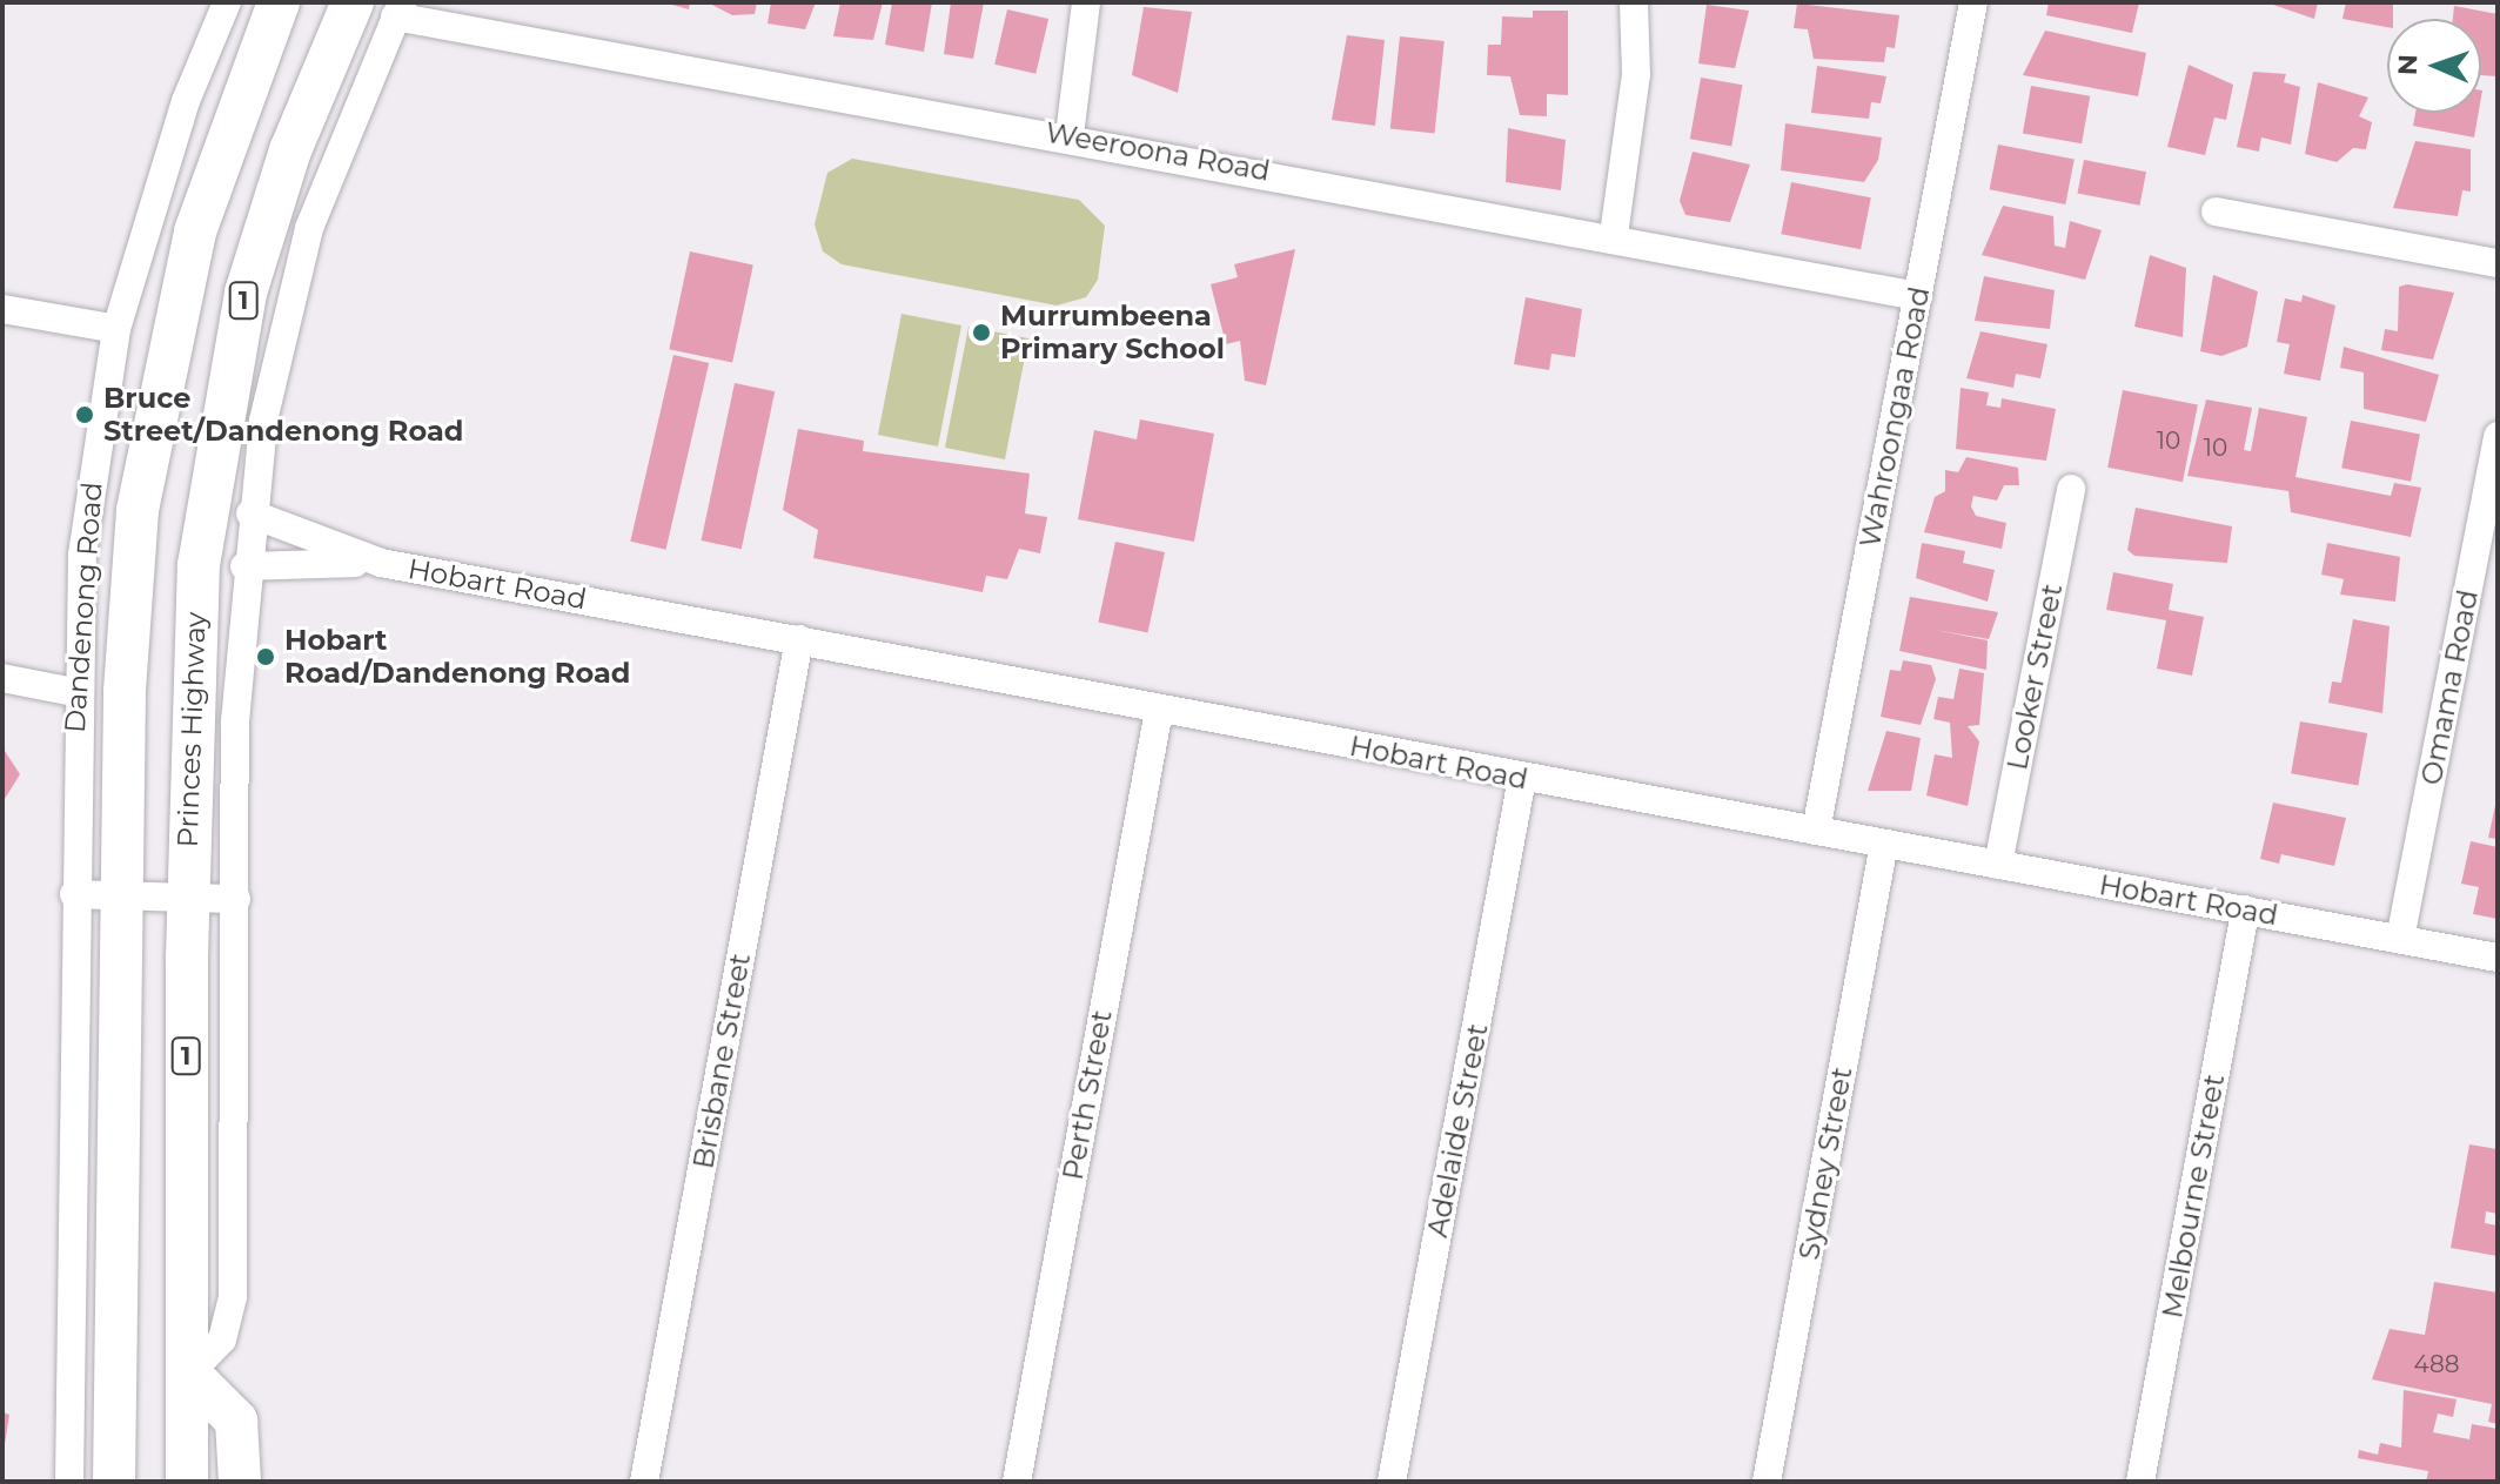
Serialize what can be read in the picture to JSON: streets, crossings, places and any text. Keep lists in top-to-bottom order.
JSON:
{
  "streets": {
    "highway": ["1", "Princes Highway"],
    "street": [
      "Weeroona Road",
      "Wahroongaa Road",
      "Hobart Road",
      "Dandenong Road",
      "Looker Street",
      "Omama Road",
      "Brisbane Street",
      "Perth Street",
      "Adelaide Street",
      "Sydney Street",
      "Melbourne Street"
    ]
  },
  "crossings": [
    ["Weeroona Road", "Wahroongaa Road"],
    ["Wahroongaa Road", "Hobart Road"],
    ["Hobart Road", "Looker Street"],
    ["Hobart Road", "Omama Road"],
    ["Hobart Road", "Brisbane Street"],
    ["Hobart Road", "Perth Street"],
    ["Hobart Road", "Adelaide Street"],
    ["Hobart Road", "Sydney Street"],
    ["Hobart Road", "Melbourne Street"]
  ],
  "places": ["Murrumbeena Primary School", "Bruce Street/Dandenong Road", "Hobart Road/Dandenong Road"],
  "house_numbers": ["10", "10", "488"],
  "north": "left"
}
